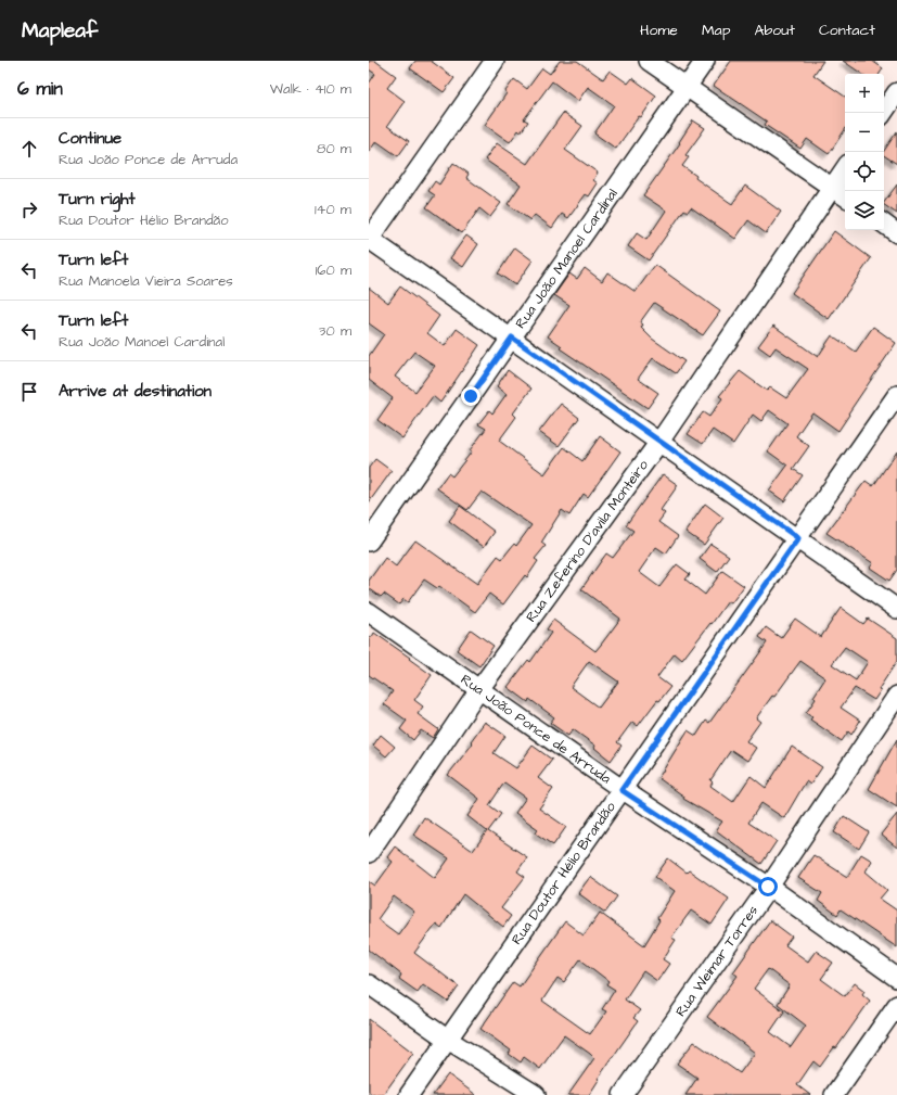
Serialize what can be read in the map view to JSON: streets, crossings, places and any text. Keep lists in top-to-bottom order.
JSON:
{
  "streets": {
    "street": [
      "Rua João Manoel Cardinal",
      "Rua Zeferino D'avila Monteiro",
      "Rua João Ponce de Arruda",
      "Rua Doutor Hélio Brandão",
      "Rua Weimar Torres"
    ]
  },
  "crossings": [
    ["Rua Zeferino D'avila Monteiro", "Rua João Ponce de Arruda"],
    ["Rua João Ponce de Arruda", "Rua Doutor Hélio Brandão"],
    ["Rua João Ponce de Arruda", "Rua Weimar Torres"]
  ],
  "page": {
    "header": "Mapleaf",
    "nav": [
      "Home",
      "Map",
      "About",
      "Contact"
    ],
    "heading": ["6 min", "Walk · 410 m"],
    "map_buttons": ["+", "−"],
    "list": [
      ["Continue", "Rua João Ponce de Arruda", "80 m"],
      ["Turn right", "Rua Doutor Hélio Brandão", "140 m"],
      ["Turn left", "Rua Manoela Vieira Soares", "160 m"],
      ["Turn left", "Rua João Manoel Cardinal", "30 m"],
      "Arrive at destination"
    ]
  }
}
